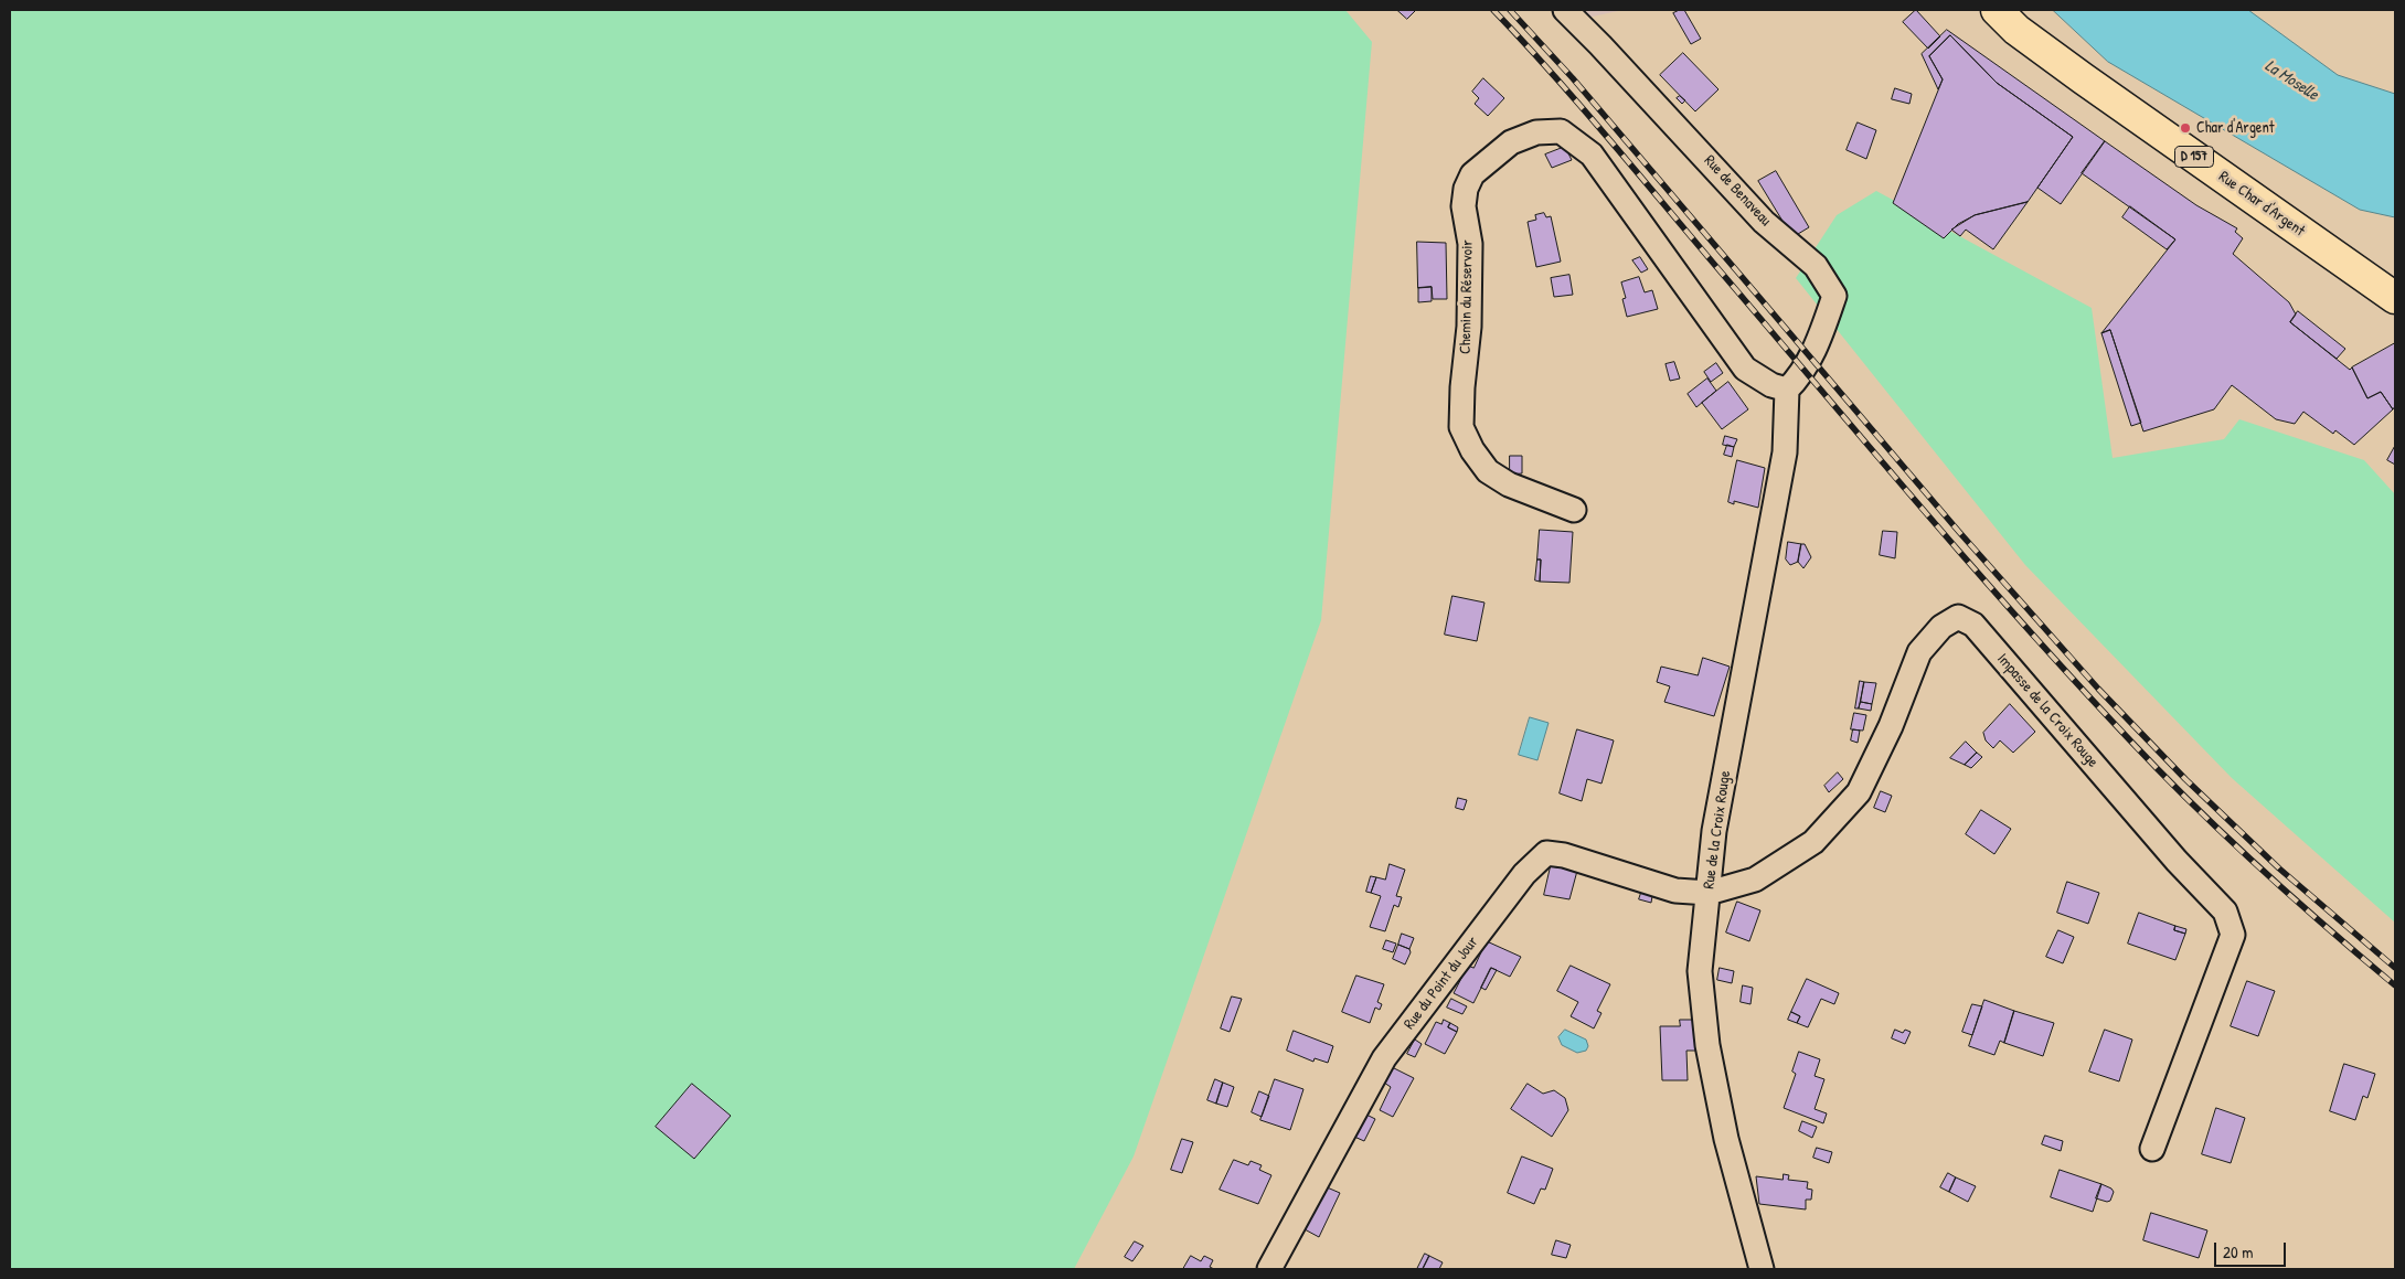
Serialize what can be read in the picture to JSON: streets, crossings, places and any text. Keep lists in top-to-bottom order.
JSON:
{
  "streets": {
    "main road": ["D 157", "Rue Char d'Argent"],
    "street": [
      "Rue de Benaveau",
      "Chemin du Réservoir",
      "Impasse de la Croix Rouge",
      "Rue de la Croix Rouge",
      "Rue du Point du Jour"
    ]
  },
  "crossings": [
    ["Rue de Benaveau", "Chemin du Réservoir"],
    ["Rue de Benaveau", "Rue de la Croix Rouge"],
    ["Chemin du Réservoir", "Rue de la Croix Rouge"],
    ["Impasse de la Croix Rouge", "Rue de la Croix Rouge"],
    ["Impasse de la Croix Rouge", "Rue du Point du Jour"],
    ["Rue de la Croix Rouge", "Rue du Point du Jour"]
  ],
  "water": ["La Moselle"],
  "places": ["Char d'Argent"],
  "scale_bar": "20 m"
}
